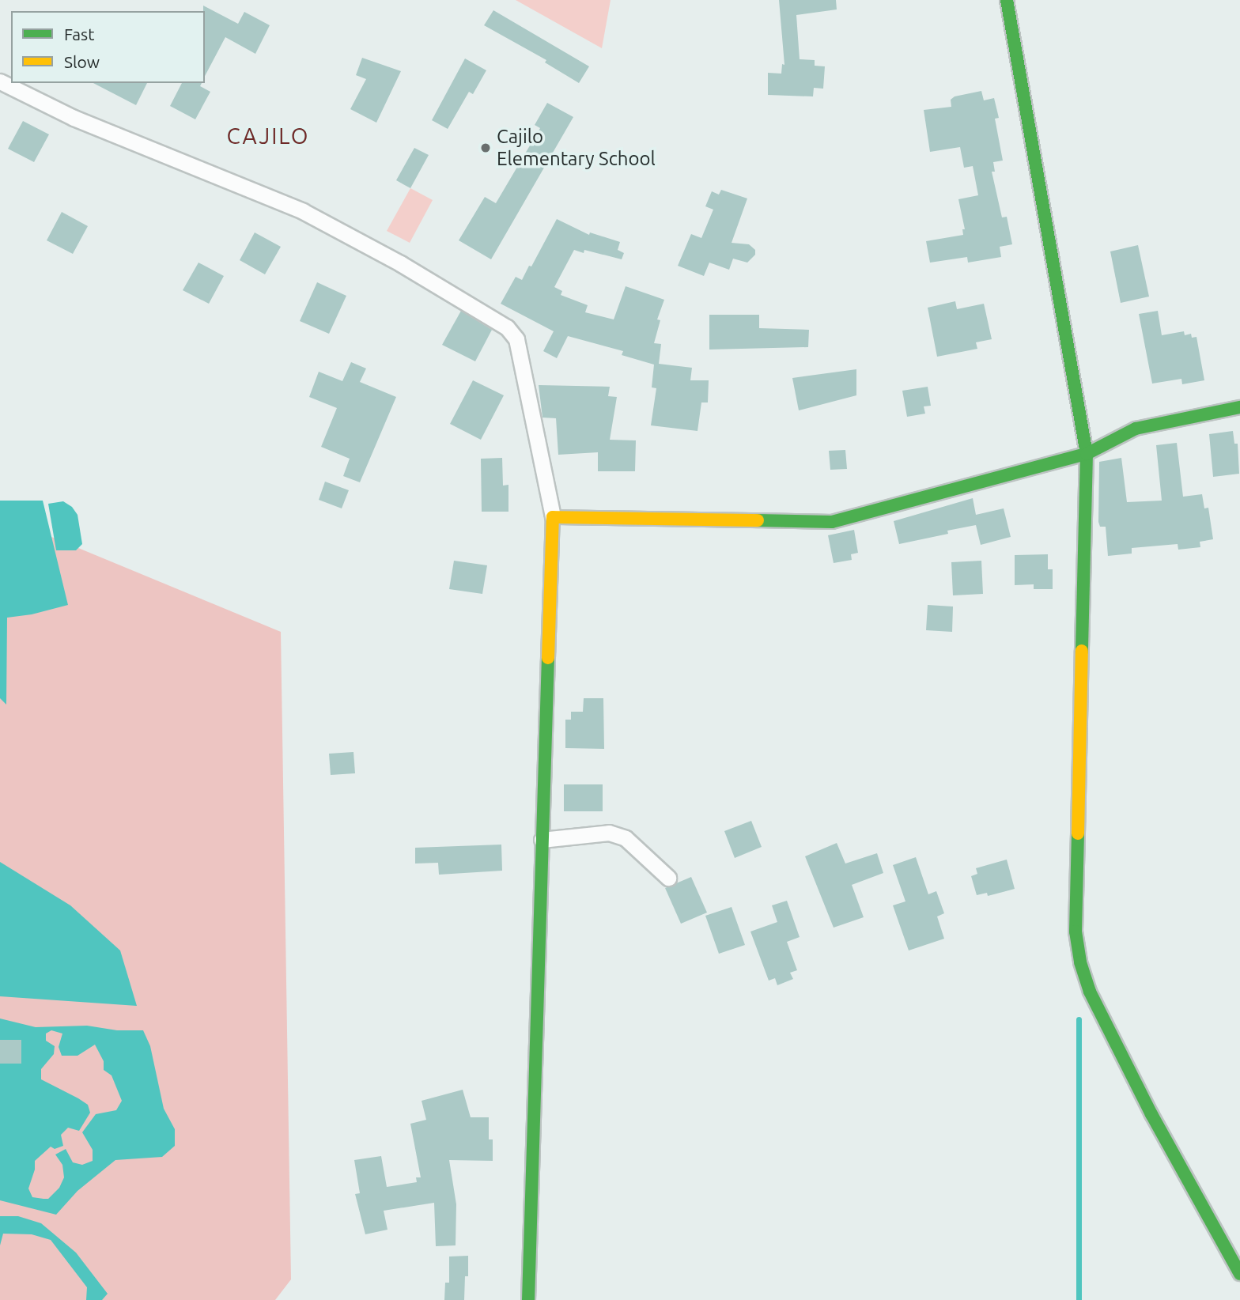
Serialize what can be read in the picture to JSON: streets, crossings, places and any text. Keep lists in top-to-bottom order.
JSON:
{
  "districts": ["CAJILO"],
  "places": ["Cajilo Elementary School"],
  "legend": ["Fast", "Slow"]
}
